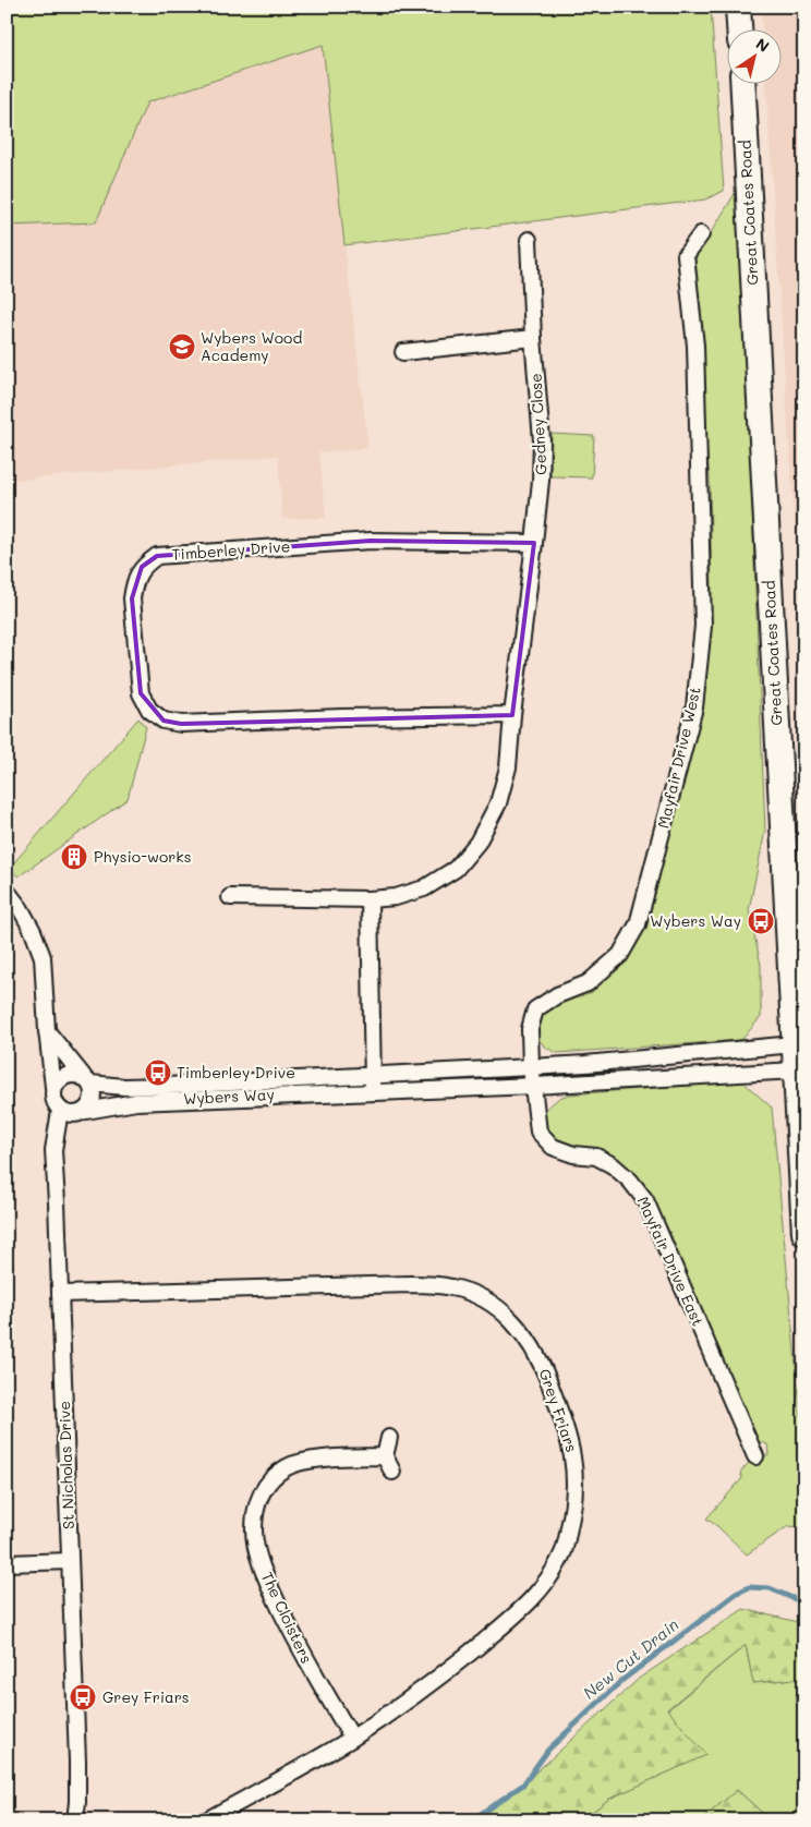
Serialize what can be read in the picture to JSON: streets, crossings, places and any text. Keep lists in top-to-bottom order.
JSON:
{
  "streets": {
    "main road": ["Great Coates Road"],
    "street": [
      "Gedney Close",
      "Timberley Drive",
      "Mayfair Drive West",
      "Wybers Way",
      "Mayfair Drive East",
      "Grey Friars",
      "St Nicholas Drive",
      "The Cloisters"
    ]
  },
  "crossings": [
    ["Great Coates Road", "Wybers Way"],
    ["Gedney Close", "Timberley Drive"],
    ["Mayfair Drive West", "Wybers Way"],
    ["Wybers Way", "Mayfair Drive East"],
    ["Wybers Way", "St Nicholas Drive"],
    ["Grey Friars", "St Nicholas Drive"],
    ["Grey Friars", "The Cloisters"]
  ],
  "water": ["New Cut Drain"],
  "places": {
    "school or university": ["Wybers Wood Academy"],
    "building": ["Physio-works"],
    "bus stop": ["Wybers Way", "Timberley Drive", "Grey Friars"]
  },
  "north": "top right"
}
